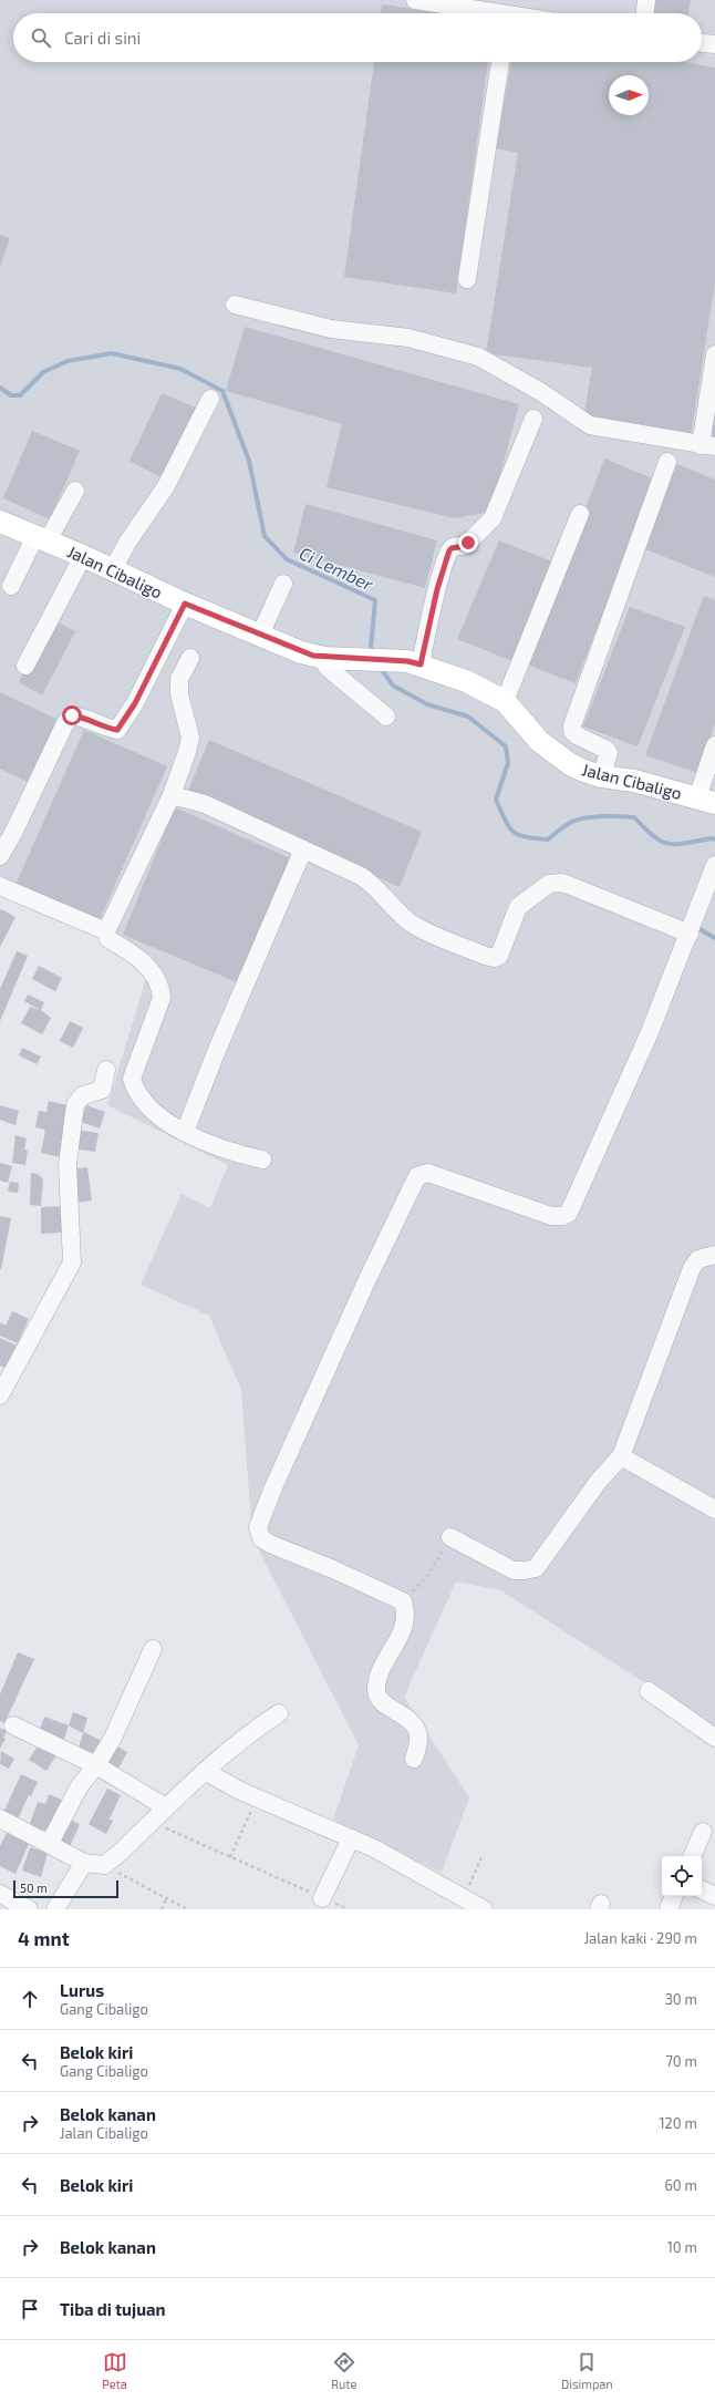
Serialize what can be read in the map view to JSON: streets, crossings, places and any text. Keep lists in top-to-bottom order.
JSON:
{
  "streets": {
    "main road": ["Jalan Cibaligo"]
  },
  "water": ["Ci Lember"],
  "scale_bar": "50 m",
  "north": "right",
  "page": {
    "search": "Cari di sini",
    "scale": "50 m",
    "heading": ["4 mnt", "Jalan kaki · 290 m"],
    "list": [
      ["Lurus", "Gang Cibaligo", "30 m"],
      ["Belok kiri", "Gang Cibaligo", "70 m"],
      ["Belok kanan", "Jalan Cibaligo", "120 m"],
      ["Belok kiri", "60 m"],
      ["Belok kanan", "10 m"],
      "Tiba di tujuan"
    ],
    "nav": ["Peta", "Rute", "Disimpan"]
  }
}
